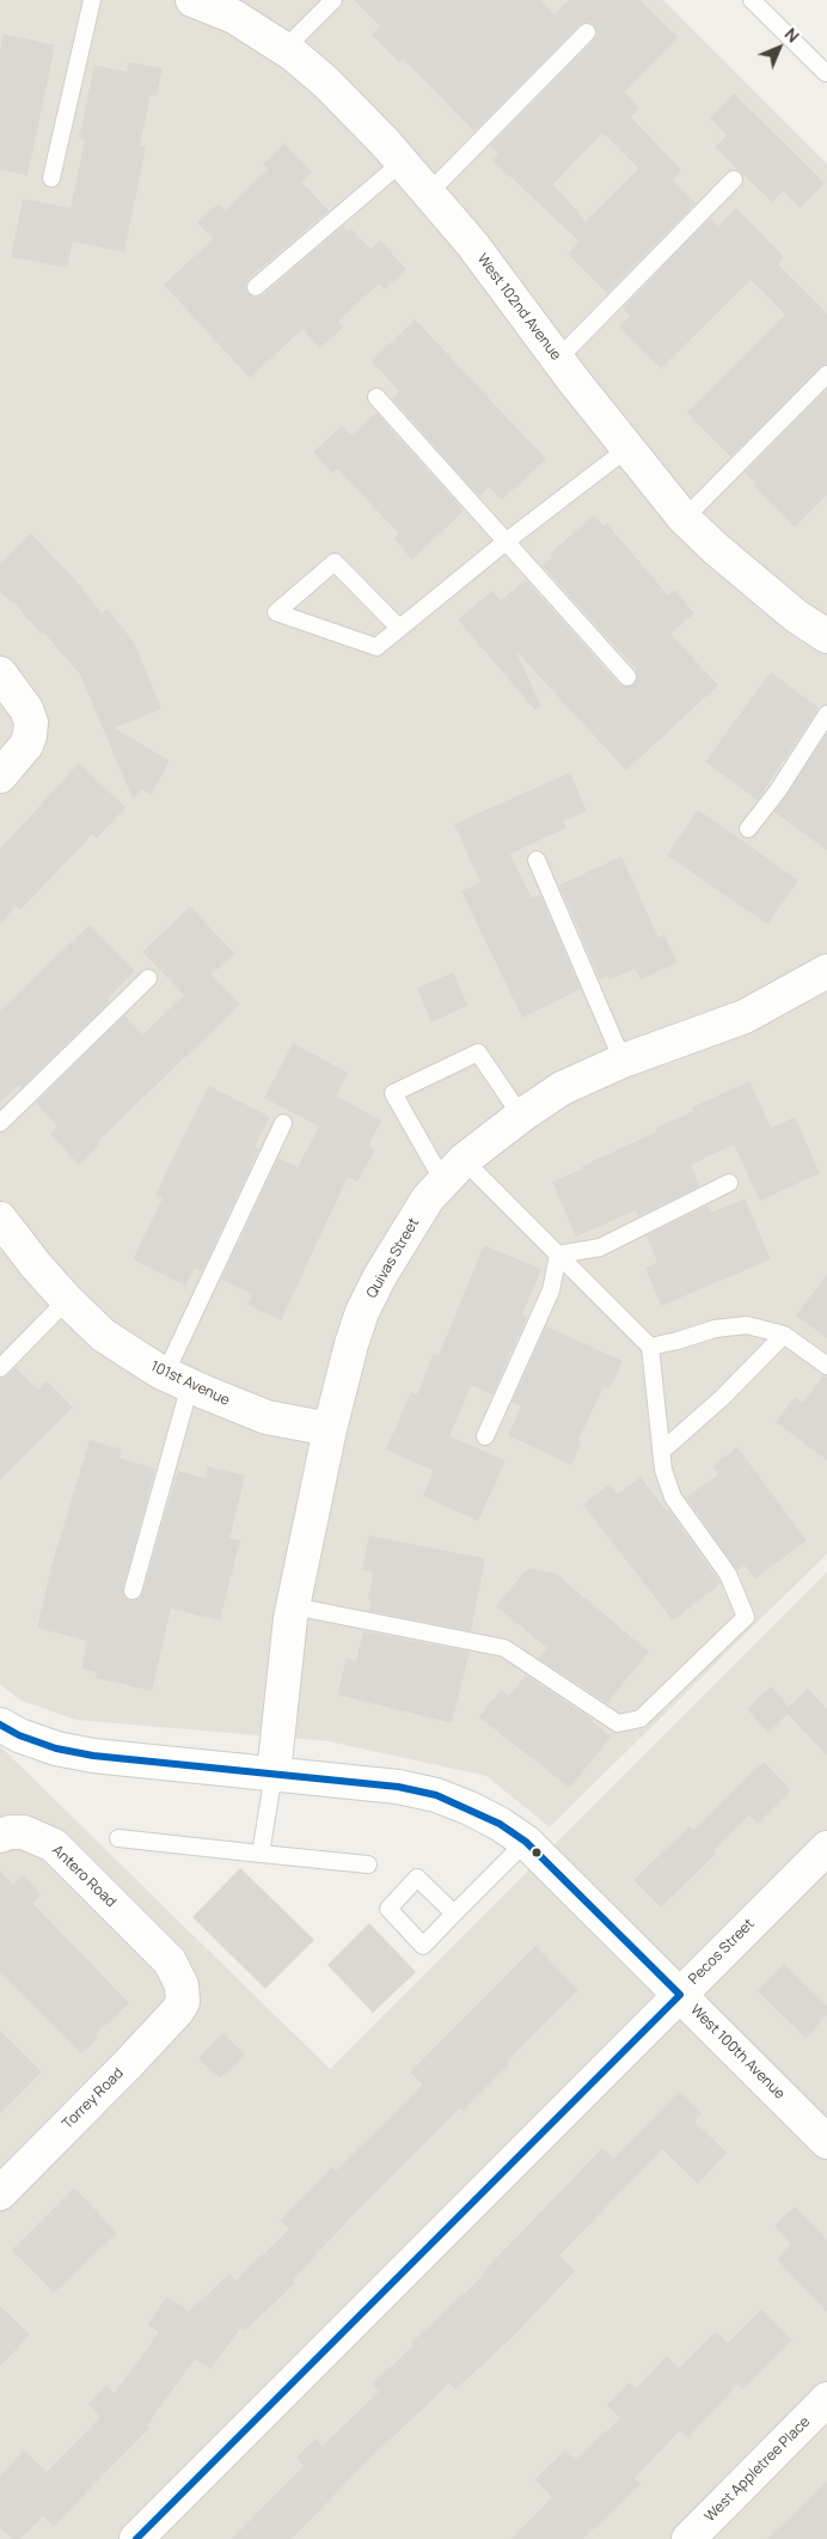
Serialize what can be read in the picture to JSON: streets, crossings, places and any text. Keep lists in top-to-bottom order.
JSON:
{
  "streets": {
    "street": [
      "West 102nd Avenue",
      "Quivas Street",
      "101st Avenue",
      "Antero Road",
      "Pecos Street",
      "West 100th Avenue",
      "Torrey Road",
      "West Appletree Place"
    ]
  },
  "crossings": [
    ["Quivas Street", "101st Avenue"],
    ["Quivas Street", "West 100th Avenue"],
    ["Antero Road", "Torrey Road"],
    ["Pecos Street", "West 100th Avenue"]
  ],
  "north": "top right"
}
